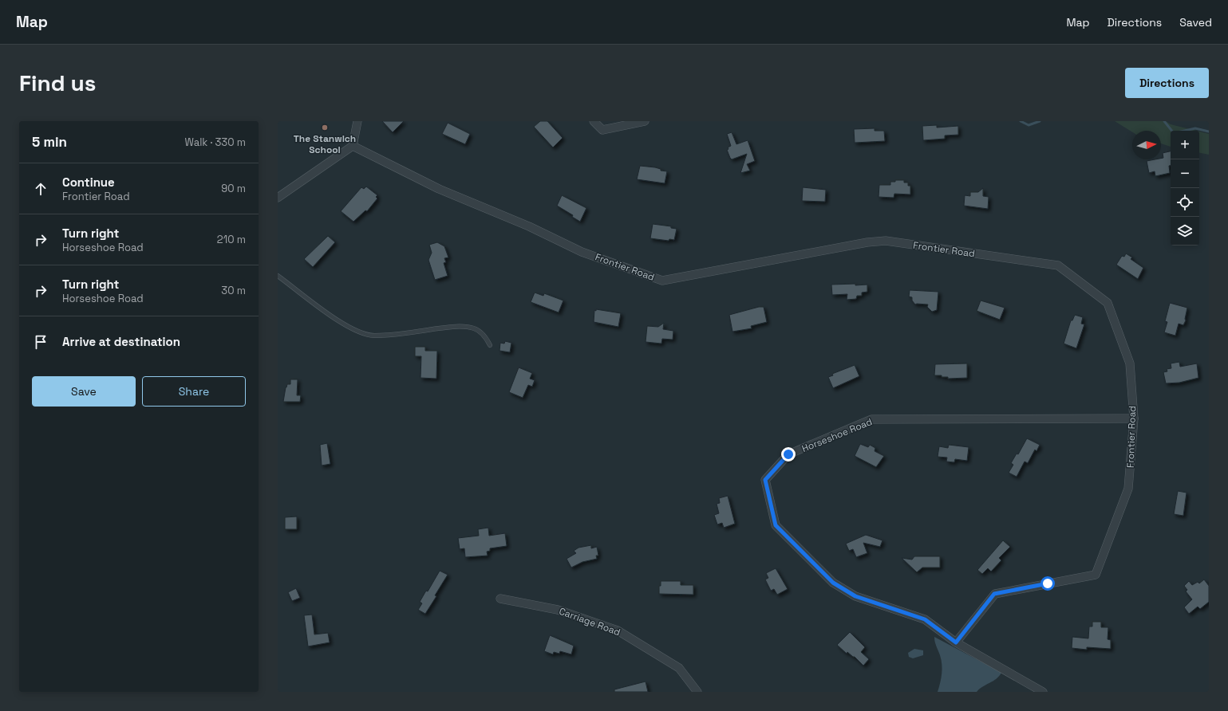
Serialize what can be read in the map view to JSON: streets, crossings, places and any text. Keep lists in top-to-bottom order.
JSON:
{
  "streets": {
    "street": ["Frontier Road", "Horseshoe Road", "Carriage Road"]
  },
  "crossings": [
    ["Frontier Road", "Horseshoe Road"]
  ],
  "places": ["The Stanwich School"],
  "north": "right",
  "page": {
    "header": "Map",
    "nav": ["Map", "Directions", "Saved"],
    "buttons": [
      "Directions",
      ["Save", "Share"]
    ],
    "title": "Find us",
    "heading": ["5 min", "Walk · 330 m"],
    "map_buttons": ["+", "−"],
    "list": [
      ["Continue", "Frontier Road", "90 m"],
      ["Turn right", "Horseshoe Road", "210 m"],
      ["Turn right", "Horseshoe Road", "30 m"],
      "Arrive at destination"
    ]
  }
}
